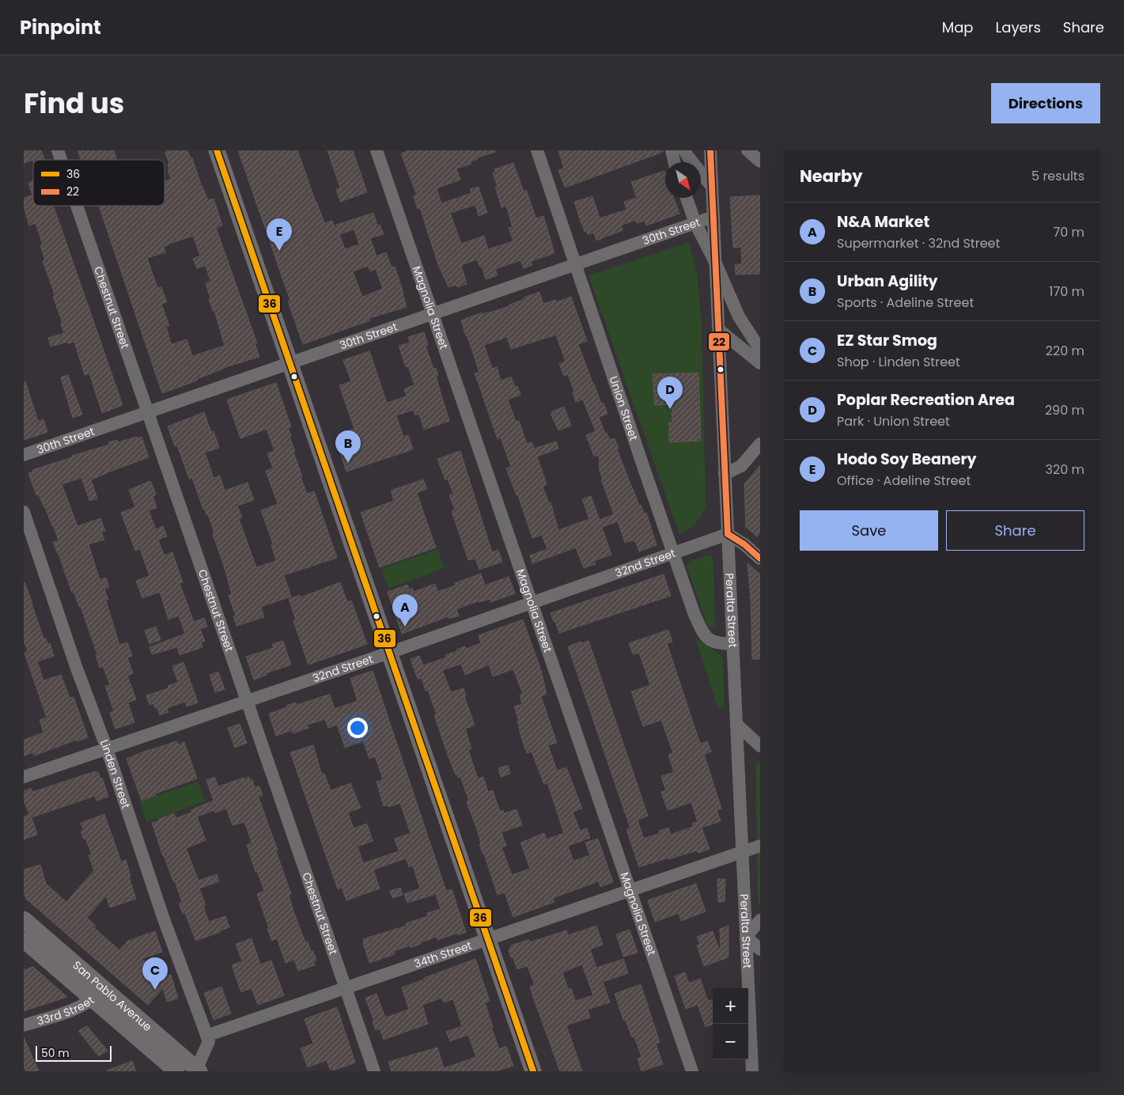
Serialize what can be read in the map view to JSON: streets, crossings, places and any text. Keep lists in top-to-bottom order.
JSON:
{
  "streets": {
    "main road": ["San Pablo Avenue"],
    "street": [
      "30th Street",
      "Chestnut Street",
      "Magnolia Street",
      "Union Street",
      "32nd Street",
      "Peralta Street",
      "Linden Street",
      "34th Street",
      "33rd Street"
    ]
  },
  "crossings": [
    ["30th Street", "Chestnut Street"],
    ["30th Street", "Magnolia Street"],
    ["30th Street", "Union Street"],
    ["30th Street", "Peralta Street"],
    ["Chestnut Street", "32nd Street"],
    ["Chestnut Street", "34th Street"],
    ["Magnolia Street", "32nd Street"],
    ["Magnolia Street", "34th Street"],
    ["Union Street", "32nd Street"],
    ["Union Street", "Peralta Street"],
    ["32nd Street", "Peralta Street"],
    ["32nd Street", "Linden Street"],
    ["Peralta Street", "34th Street"],
    ["Linden Street", "34th Street"],
    ["San Pablo Avenue", "33rd Street"]
  ],
  "lines": ["transit line 36", "transit line 22"],
  "legend": ["36", "22"],
  "scale_bar": "50 m",
  "north": "bottom right",
  "page": {
    "header": "Pinpoint",
    "nav": ["Map", "Layers", "Share"],
    "title": "Find us",
    "buttons": [
      "Directions",
      ["Save", "Share"]
    ],
    "heading": ["Nearby", "5 results"],
    "list": [
      {
        "mark": "A",
        "name": "N&A Market",
        "note": "Supermarket · 32nd Street",
        "value": "70 m"
      },
      {
        "mark": "B",
        "name": "Urban Agility",
        "note": "Sports · Adeline Street",
        "value": "170 m"
      },
      {
        "mark": "C",
        "name": "EZ Star Smog",
        "note": "Shop · Linden Street",
        "value": "220 m"
      },
      {
        "mark": "D",
        "name": "Poplar Recreation Area",
        "note": "Park · Union Street",
        "value": "290 m"
      },
      {
        "mark": "E",
        "name": "Hodo Soy Beanery",
        "note": "Office · Adeline Street",
        "value": "320 m"
      }
    ],
    "pins": [
      "E",
      "D",
      "B",
      "A",
      "C"
    ],
    "map_buttons": ["+", "−"],
    "scale": "50 m"
  }
}
